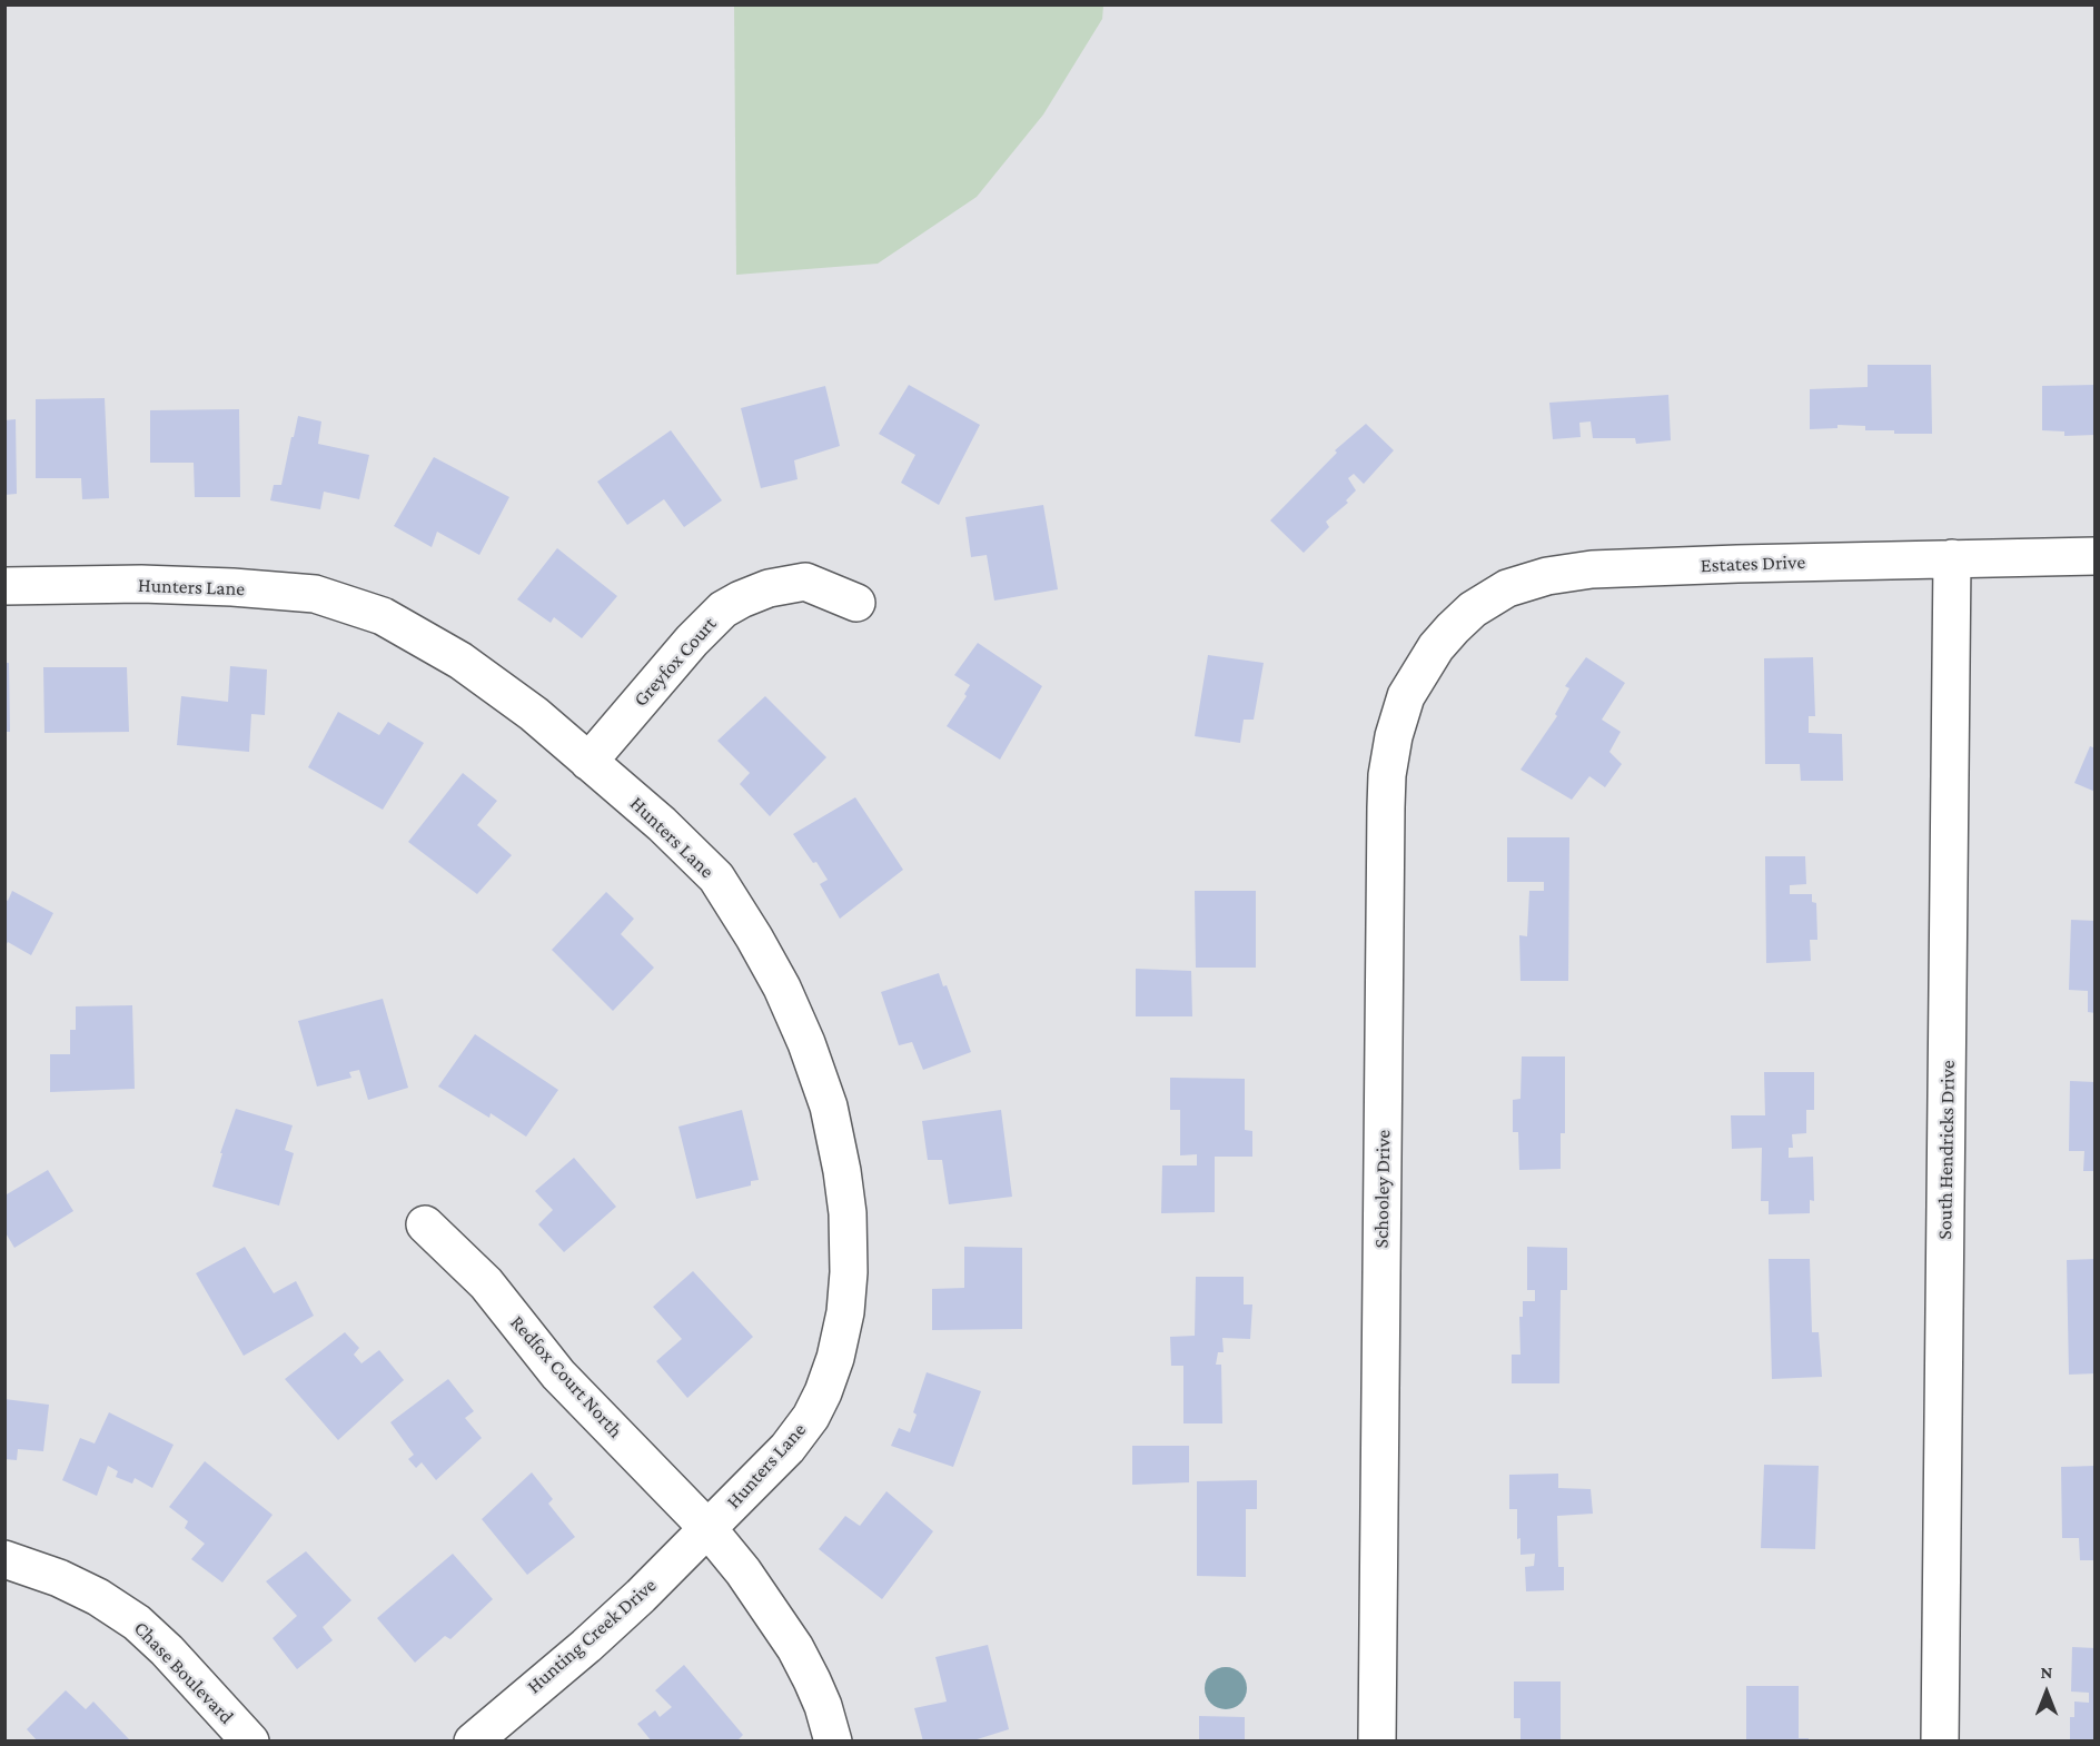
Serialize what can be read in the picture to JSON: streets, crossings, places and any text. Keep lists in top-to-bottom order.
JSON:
{
  "streets": {
    "street": [
      "Estates Drive",
      "Hunters Lane",
      "Greyfox Court",
      "South Hendricks Drive",
      "Schooley Drive",
      "Redfox Court North",
      "Hunting Creek Drive",
      "Chase Boulevard"
    ]
  },
  "crossings": [
    ["Estates Drive", "South Hendricks Drive"],
    ["Estates Drive", "Schooley Drive"],
    ["Hunters Lane", "Greyfox Court"],
    ["Hunters Lane", "Redfox Court North"],
    ["Hunters Lane", "Hunting Creek Drive"],
    ["Redfox Court North", "Hunting Creek Drive"]
  ],
  "north": "top"
}
